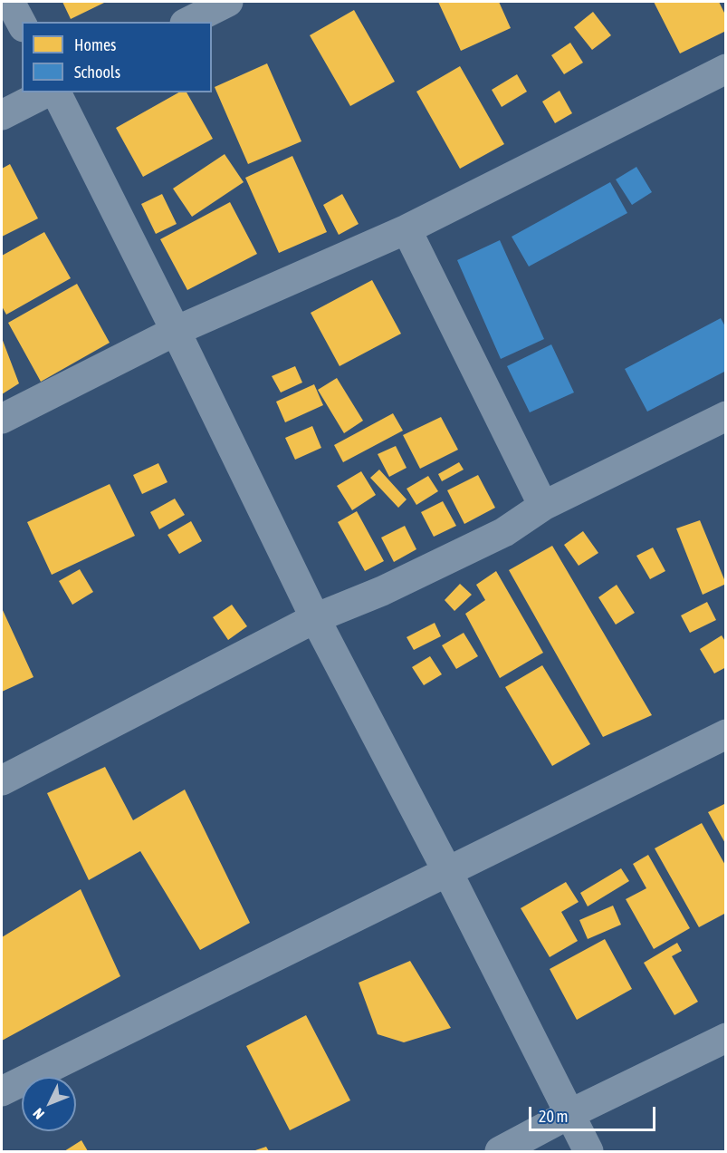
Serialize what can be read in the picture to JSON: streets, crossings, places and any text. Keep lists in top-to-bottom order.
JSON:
{
  "legend": ["Homes", "Schools"],
  "scale_bar": "20 m",
  "north": "bottom left"
}
